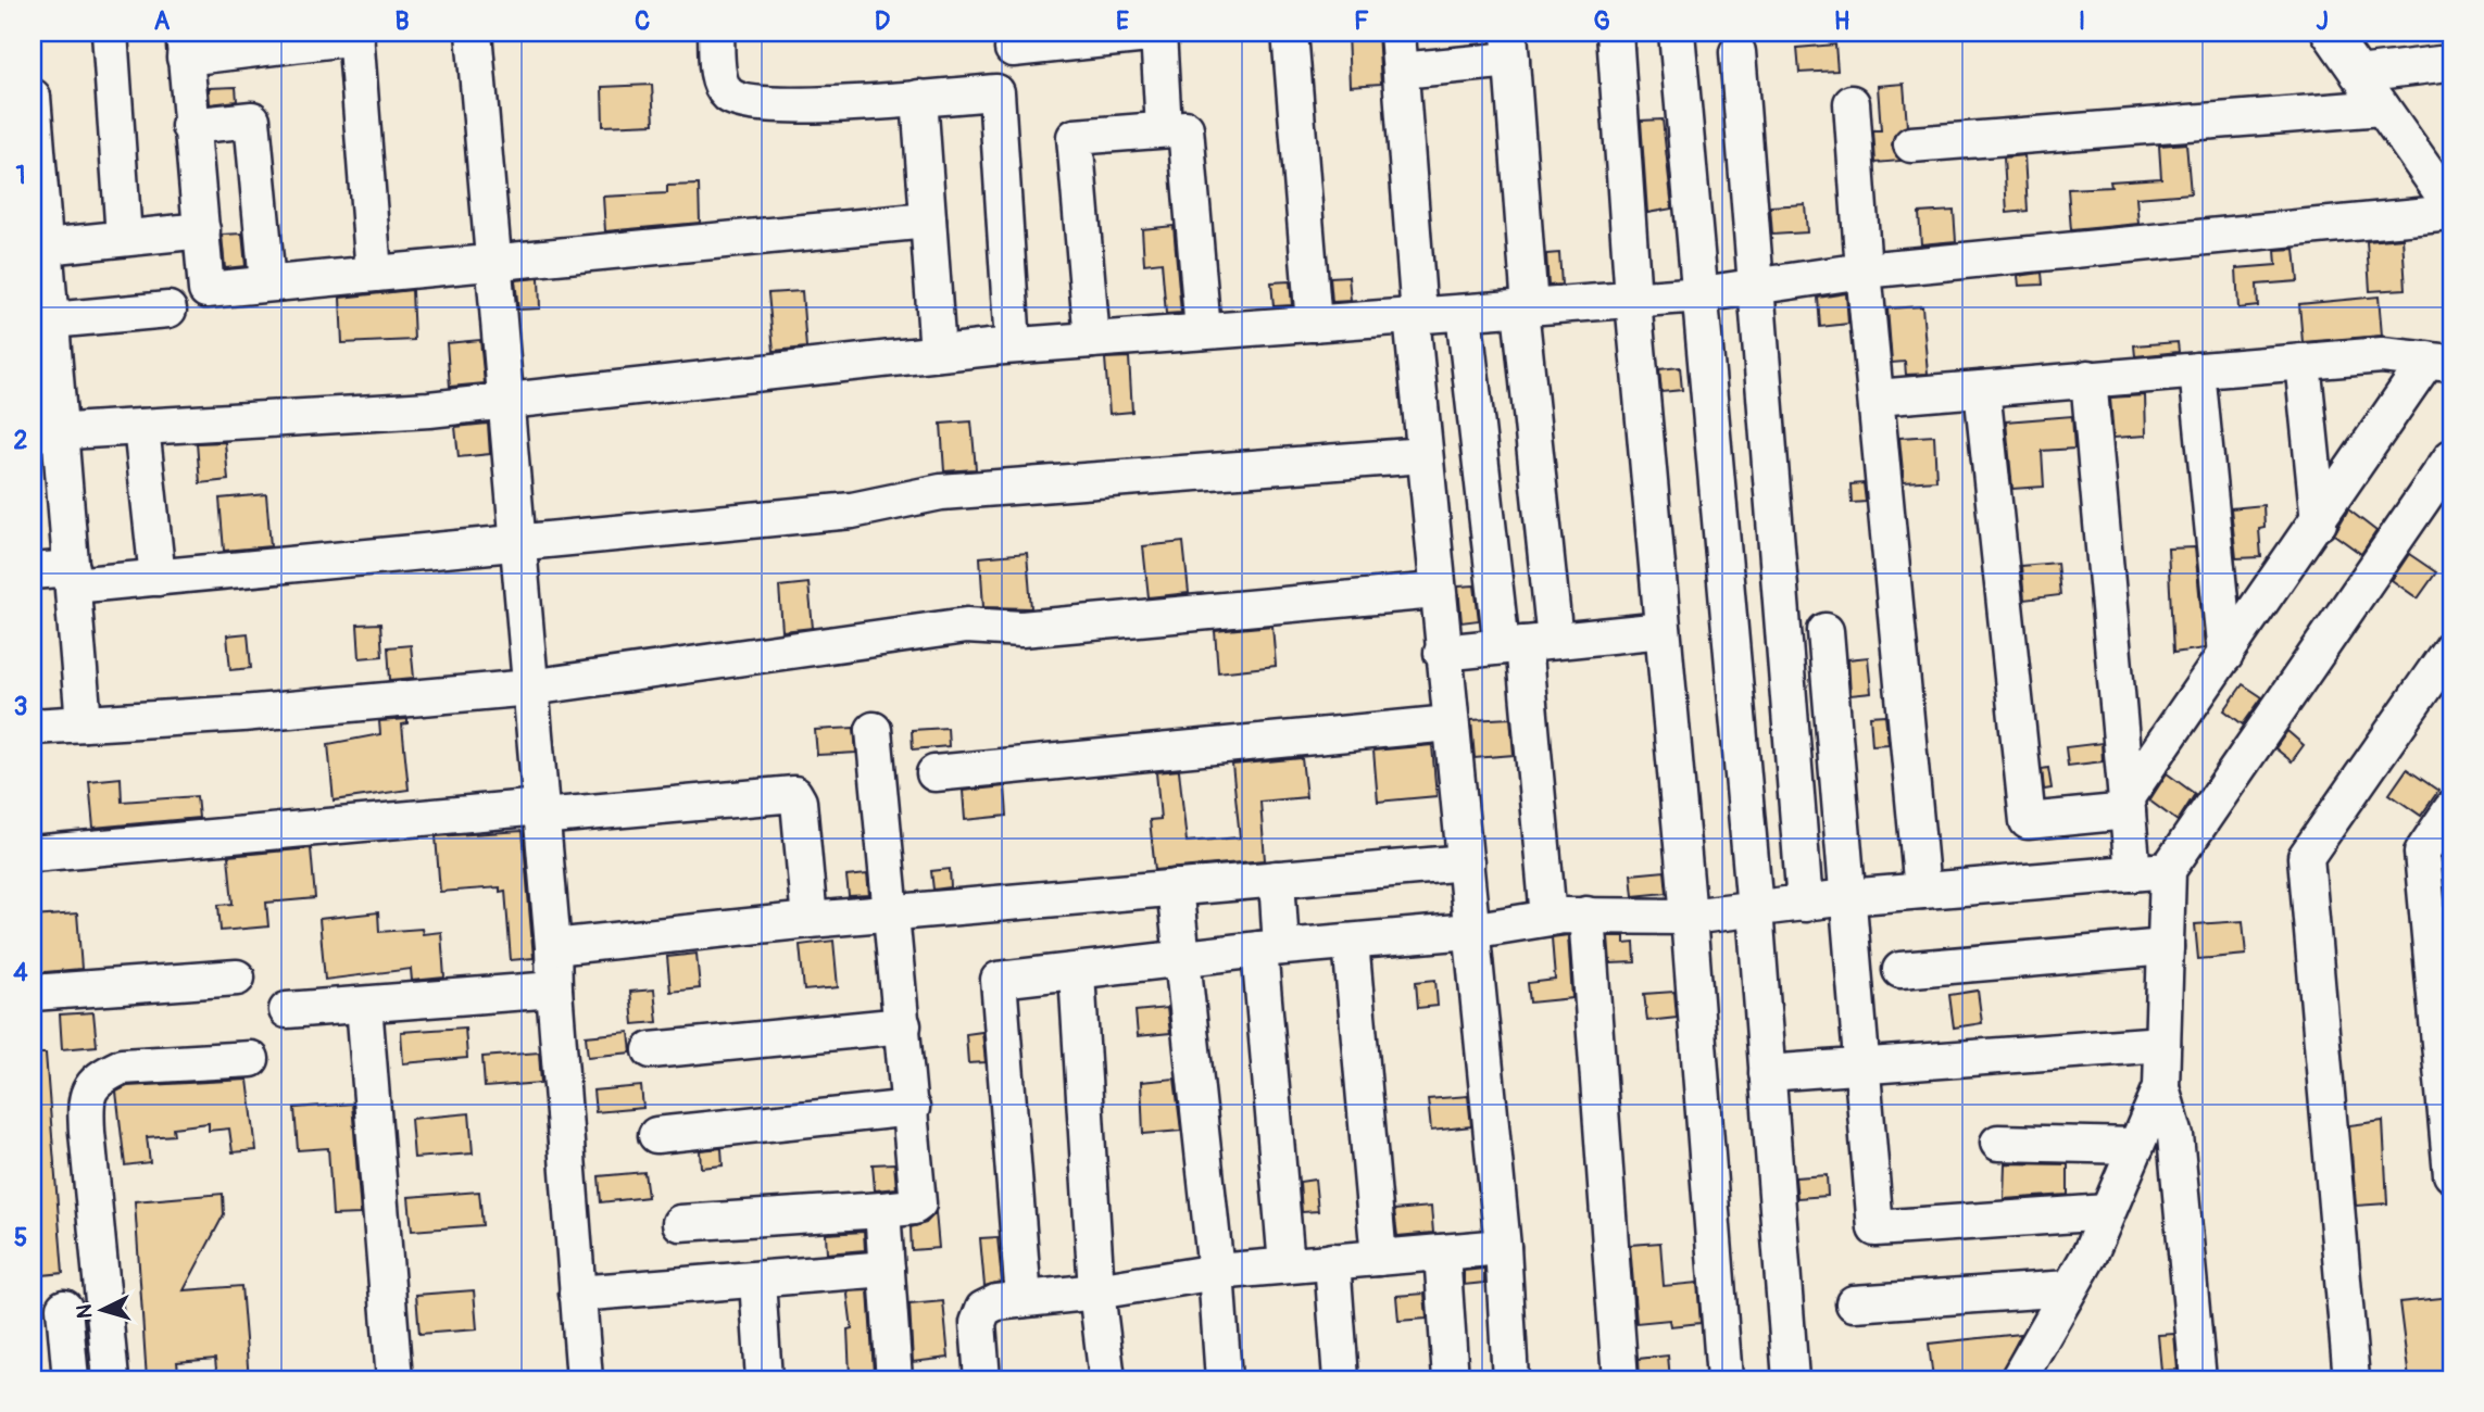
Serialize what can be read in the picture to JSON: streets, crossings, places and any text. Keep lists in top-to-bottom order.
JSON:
{
  "north": "left",
  "grid": {
    "columns": [
      "A",
      "B",
      "C",
      "D",
      "E",
      "F",
      "G",
      "H",
      "I",
      "J"
    ],
    "rows": [
      "1",
      "2",
      "3",
      "4",
      "5"
    ]
  }
}
